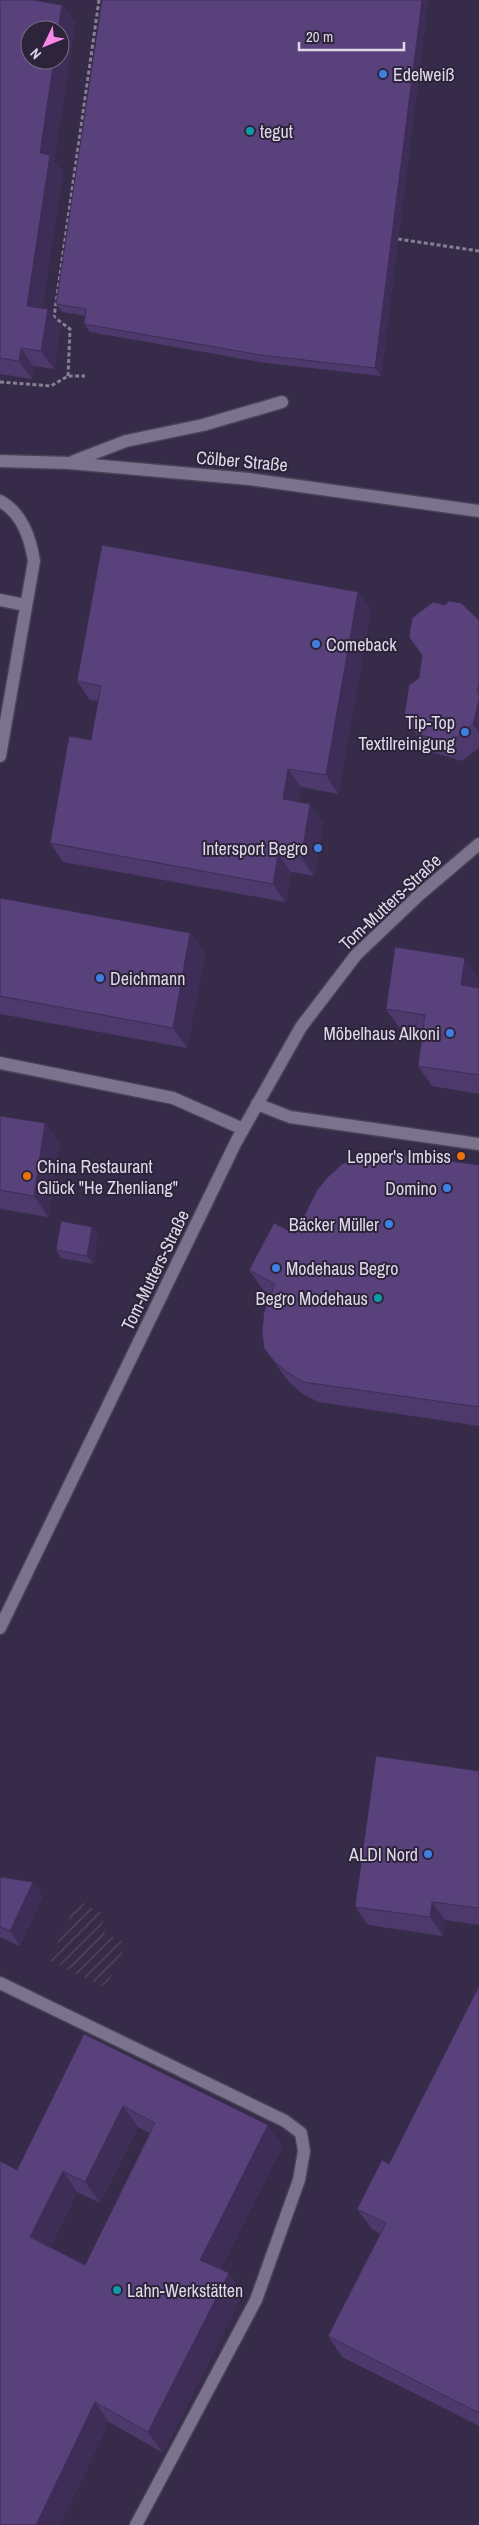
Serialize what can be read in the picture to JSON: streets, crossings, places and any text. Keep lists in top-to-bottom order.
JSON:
{
  "streets": {
    "street": ["Cölber Straße", "Tom-Mutters-Straße"]
  },
  "places": [
    "Edelweiß",
    "tegut",
    "Comeback",
    "Tip-Top Textilreinigung",
    "Intersport Begro",
    "Deichmann",
    "Möbelhaus Alkoni",
    "Lepper's Imbiss",
    "China Restaurant Glück \"He Zhenliang\"",
    "Domino",
    "Bäcker Müller",
    "Modehaus Begro",
    "Begro Modehaus",
    "ALDI Nord",
    "Lahn-Werkstätten"
  ],
  "scale_bar": "20 m",
  "north": "bottom left"
}
